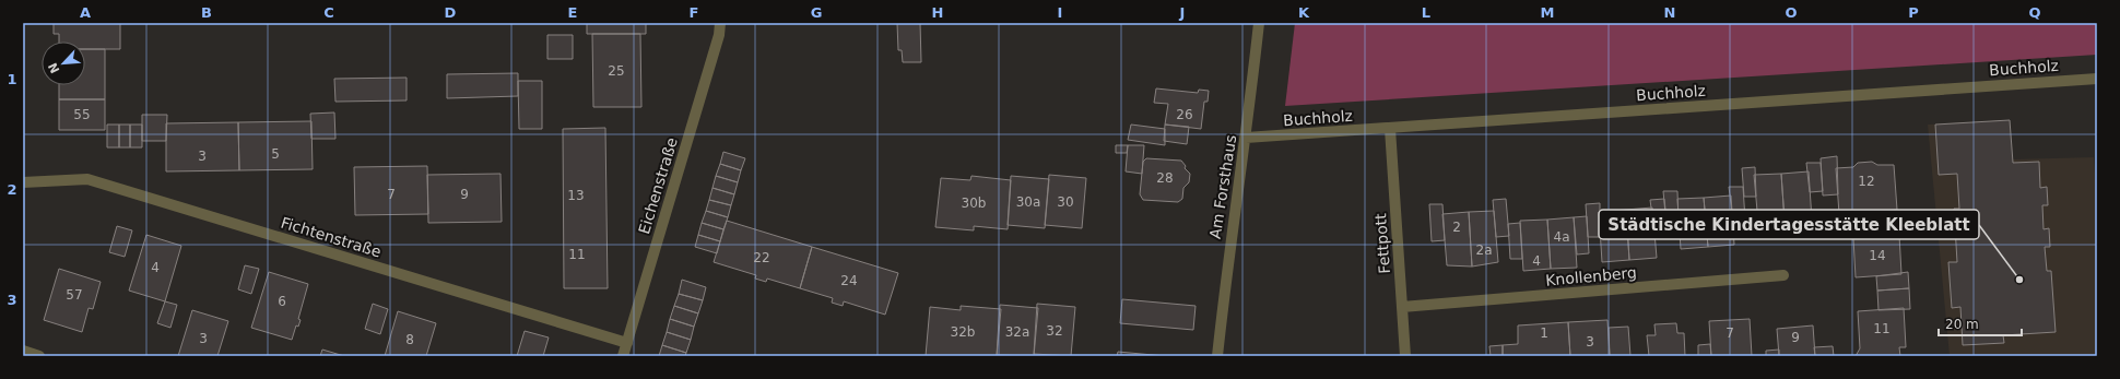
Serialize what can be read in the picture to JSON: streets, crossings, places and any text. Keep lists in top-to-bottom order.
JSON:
{
  "streets": {
    "street": [
      "Buchholz",
      "Eichenstraße",
      "Am Forsthaus",
      "Fichtenstraße",
      "Fettpott",
      "Knollenberg"
    ]
  },
  "crossings": [
    ["Buchholz", "Am Forsthaus"],
    ["Buchholz", "Fettpott"],
    ["Eichenstraße", "Fichtenstraße"],
    ["Fettpott", "Knollenberg"]
  ],
  "places": ["Städtische Kindertagesstätte Kleeblatt"],
  "house_numbers": [
    "25",
    "55",
    "26",
    "5",
    "3",
    "28",
    "12",
    "7",
    "9",
    "13",
    "30a",
    "30",
    "30b",
    "2",
    "4a",
    "2a",
    "11",
    "14",
    "22",
    "4",
    "4",
    "24",
    "57",
    "6",
    "11",
    "32",
    "32b",
    "32a",
    "1",
    "7",
    "9",
    "3",
    "8",
    "3"
  ],
  "scale_bar": "20 m",
  "north": "bottom left",
  "grid": {
    "columns": [
      "A",
      "B",
      "C",
      "D",
      "E",
      "F",
      "G",
      "H",
      "I",
      "J",
      "K",
      "L",
      "M",
      "N",
      "O",
      "P",
      "Q"
    ],
    "rows": ["1", "2", "3"]
  }
}
